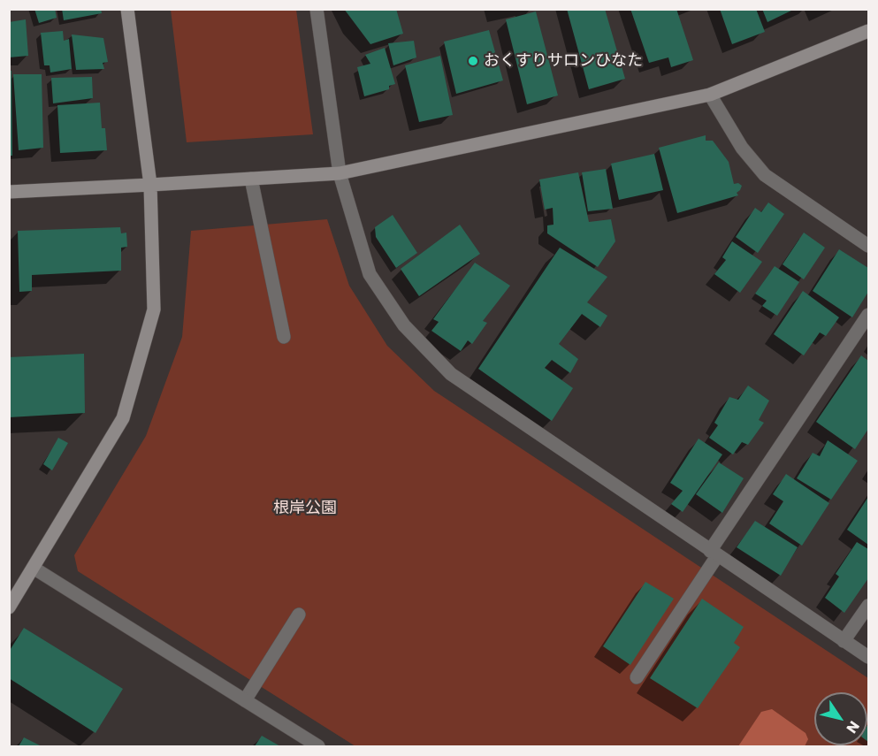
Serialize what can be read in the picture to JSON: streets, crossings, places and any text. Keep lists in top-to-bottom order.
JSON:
{
  "parks": ["根岸公園"],
  "places": ["おくすりサロンひなた"],
  "north": "bottom right"
}
